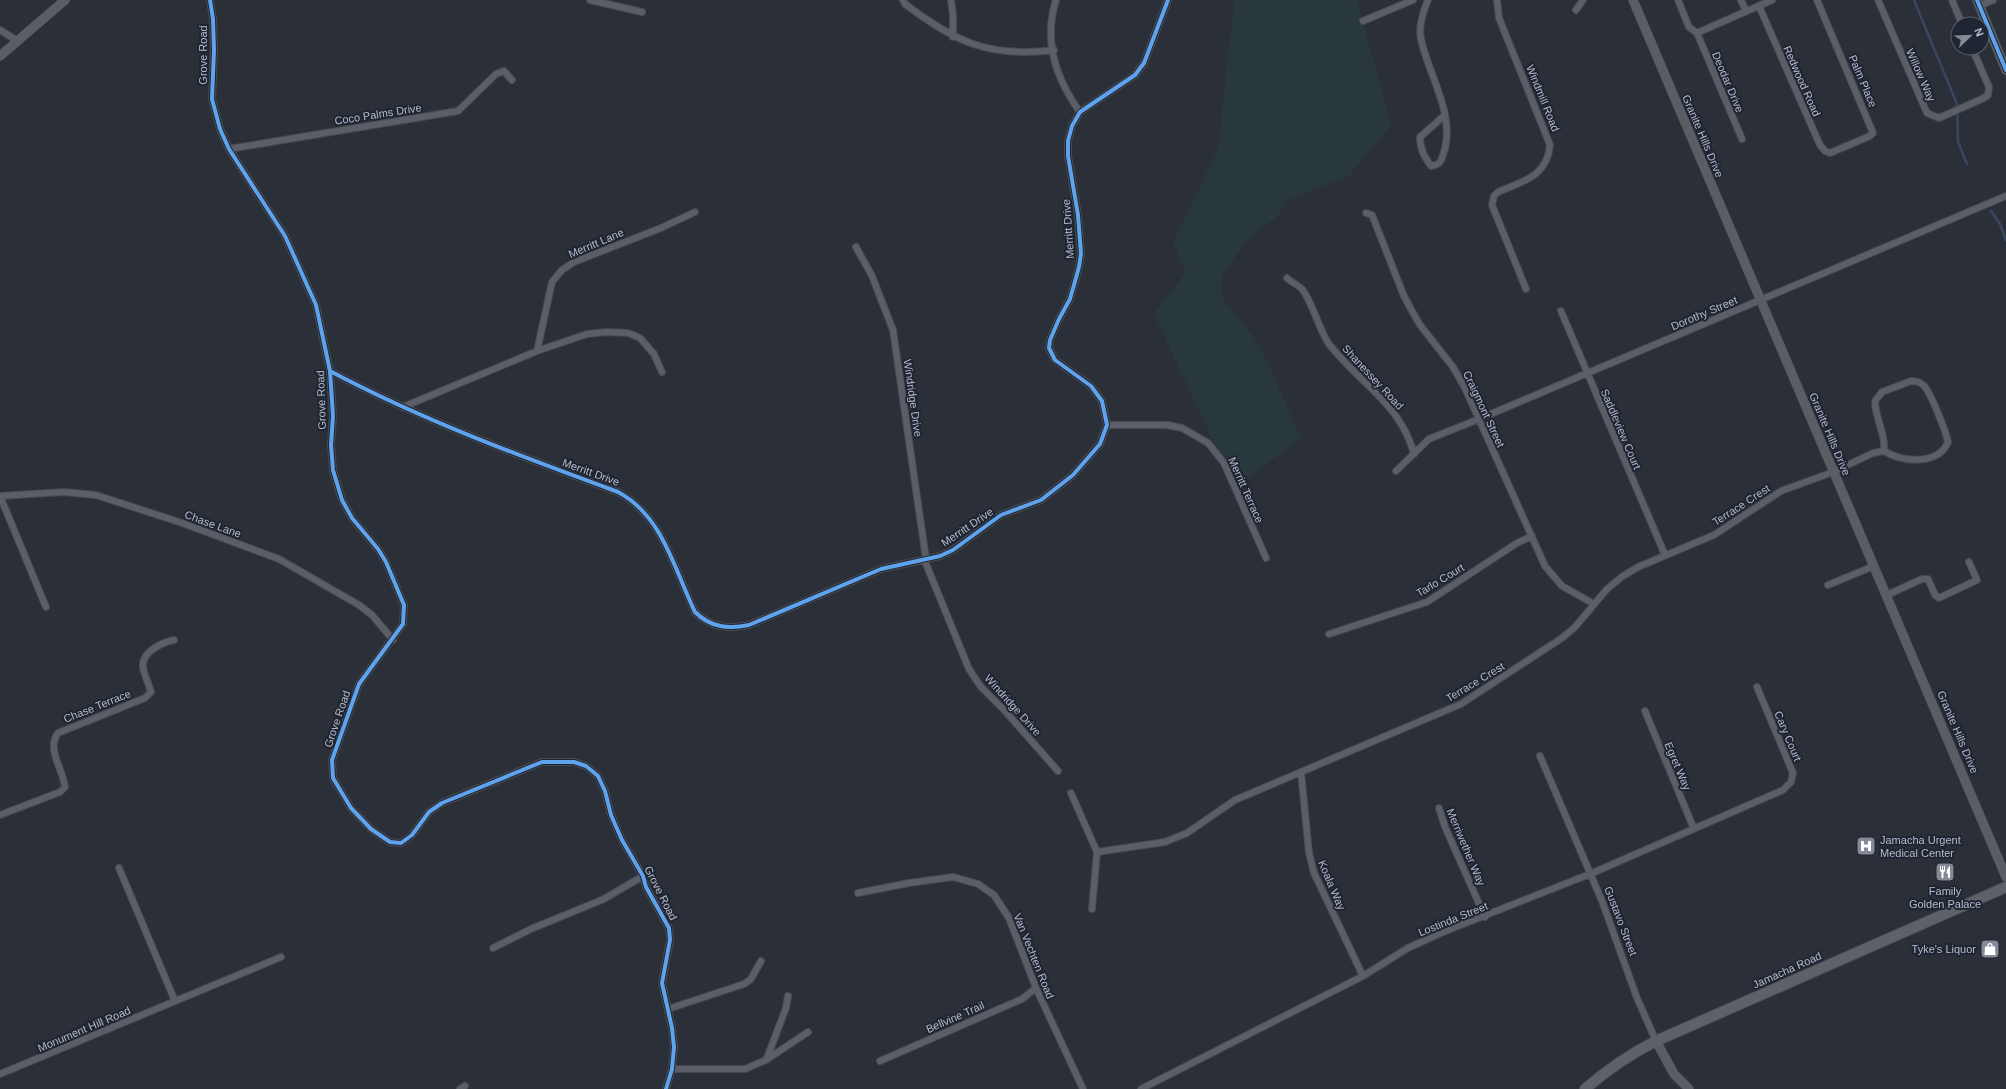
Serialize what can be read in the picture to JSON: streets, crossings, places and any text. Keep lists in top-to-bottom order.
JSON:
{
  "streets": {
    "main road": ["Jamacha Road"],
    "street": [
      "Grove Road",
      "Willow Way",
      "Redwood Road",
      "Palm Place",
      "Deodar Drive",
      "Windmill Road",
      "Coco Palms Drive",
      "Granite Hills Drive",
      "Merritt Drive",
      "Merritt Lane",
      "Dorothy Street",
      "Shanessey Road",
      "Windridge Drive",
      "Craigmont Street",
      "Saddleview Court",
      "Merritt Terrace",
      "Terrace Crest",
      "Chase Lane",
      "Tarlo Court",
      "Chase Terrace",
      "Cary Court",
      "Egret Way",
      "Merriwether Way",
      "Koala Way",
      "Lostinda Street",
      "Gustavo Street",
      "Van Vechten Road",
      "Bellvine Trail",
      "Monument Hill Road"
    ]
  },
  "crossings": [
    ["Grove Road", "Coco Palms Drive"],
    ["Grove Road", "Merritt Drive"],
    ["Grove Road", "Chase Lane"],
    ["Redwood Road", "Palm Place"],
    ["Granite Hills Drive", "Dorothy Street"],
    ["Granite Hills Drive", "Terrace Crest"],
    ["Merritt Drive", "Windridge Drive"],
    ["Merritt Drive", "Merritt Terrace"],
    ["Dorothy Street", "Shanessey Road"],
    ["Dorothy Street", "Craigmont Street"],
    ["Dorothy Street", "Saddleview Court"],
    ["Craigmont Street", "Terrace Crest"],
    ["Craigmont Street", "Tarlo Court"],
    ["Saddleview Court", "Terrace Crest"],
    ["Terrace Crest", "Koala Way"],
    ["Cary Court", "Lostinda Street"],
    ["Egret Way", "Lostinda Street"],
    ["Merriwether Way", "Lostinda Street"],
    ["Koala Way", "Lostinda Street"],
    ["Lostinda Street", "Gustavo Street"],
    ["Gustavo Street", "Jamacha Road"],
    ["Van Vechten Road", "Bellvine Trail"]
  ],
  "places": {
    "hospital": ["Jamacha Urgent Medical Center"],
    "restaurant": ["Family Golden Palace"],
    "shop": ["Tyke's Liquor"]
  },
  "north": "top right"
}
